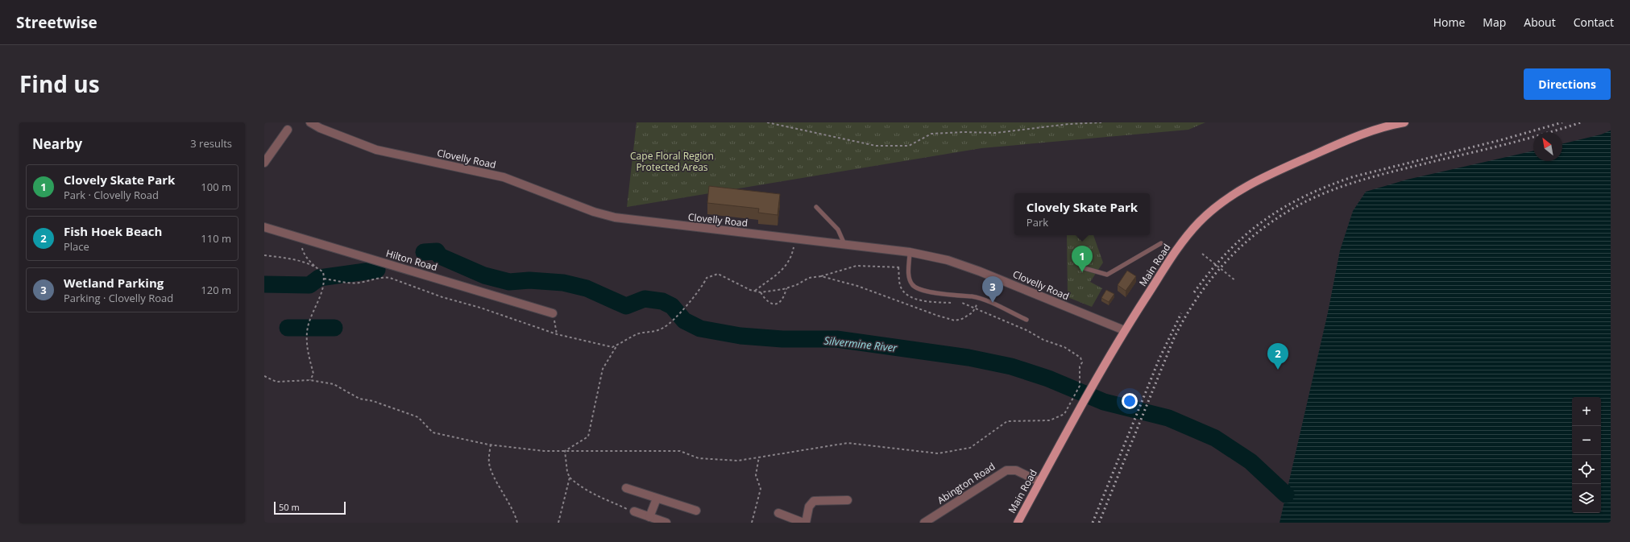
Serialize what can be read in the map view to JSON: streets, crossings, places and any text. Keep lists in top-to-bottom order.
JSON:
{
  "streets": {
    "main road": ["Main Road"],
    "street": ["Clovelly Road", "Hilton Road", "Abington Road"]
  },
  "crossings": [
    ["Clovelly Road", "Main Road"],
    ["Main Road", "Abington Road"]
  ],
  "water": ["Silvermine River"],
  "parks": ["Cape Floral Region Protected Areas"],
  "scale_bar": "50 m",
  "north": "top left",
  "page": {
    "header": "Streetwise",
    "nav": [
      "Home",
      "Map",
      "About",
      "Contact"
    ],
    "title": "Find us",
    "buttons": "Directions",
    "heading": ["Nearby", "3 results"],
    "list": [
      {
        "mark": "1",
        "name": "Clovely Skate Park",
        "note": "Park · Clovelly Road",
        "value": "100 m"
      },
      {
        "mark": "2",
        "name": "Fish Hoek Beach",
        "note": "Place",
        "value": "110 m"
      },
      {
        "mark": "3",
        "name": "Wetland Parking",
        "note": "Parking · Clovelly Road",
        "value": "120 m"
      }
    ],
    "popup": ["Clovely Skate Park", "Park"],
    "pins": ["1", "3", "2"],
    "map_buttons": ["+", "−"],
    "scale": "50 m"
  }
}
